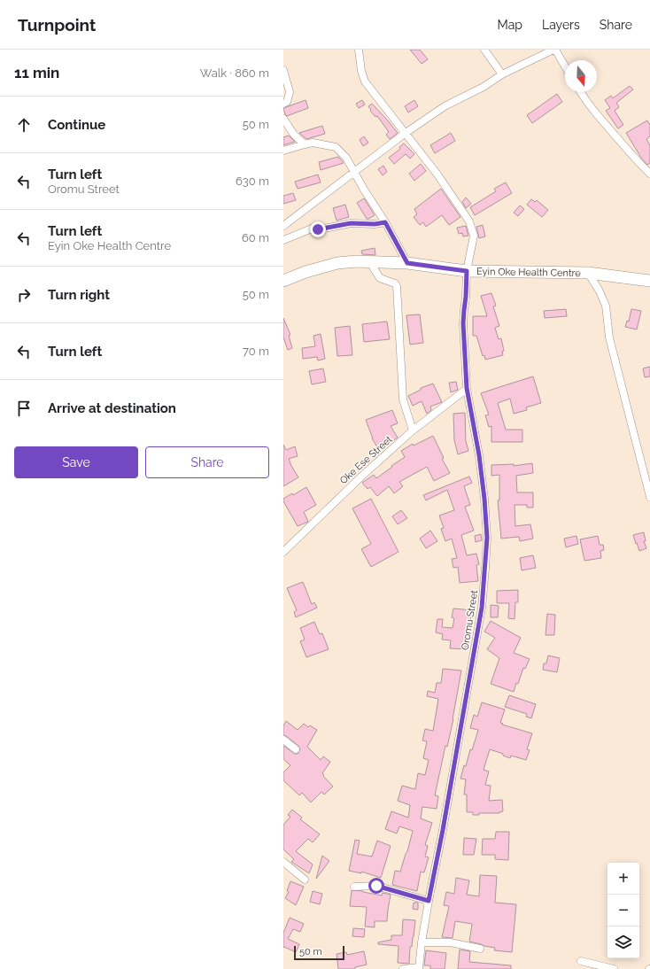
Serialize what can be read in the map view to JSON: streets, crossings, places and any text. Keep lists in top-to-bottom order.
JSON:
{
  "streets": {
    "main road": ["Eyin Oke Health Centre"],
    "street": ["Oke Ese Street", "Oromu Street"]
  },
  "crossings": [
    ["Eyin Oke Health Centre", "Oromu Street"],
    ["Oke Ese Street", "Oromu Street"]
  ],
  "scale_bar": "50 m",
  "north": "bottom",
  "page": {
    "header": "Turnpoint",
    "nav": ["Map", "Layers", "Share"],
    "heading": ["11 min", "Walk · 860 m"],
    "list": [
      ["Continue", "50 m"],
      ["Turn left", "Oromu Street", "630 m"],
      ["Turn left", "Eyin Oke Health Centre", "60 m"],
      ["Turn right", "50 m"],
      ["Turn left", "70 m"],
      "Arrive at destination"
    ],
    "buttons": ["Save", "Share"],
    "map_buttons": ["+", "−"],
    "scale": "50 m"
  }
}
